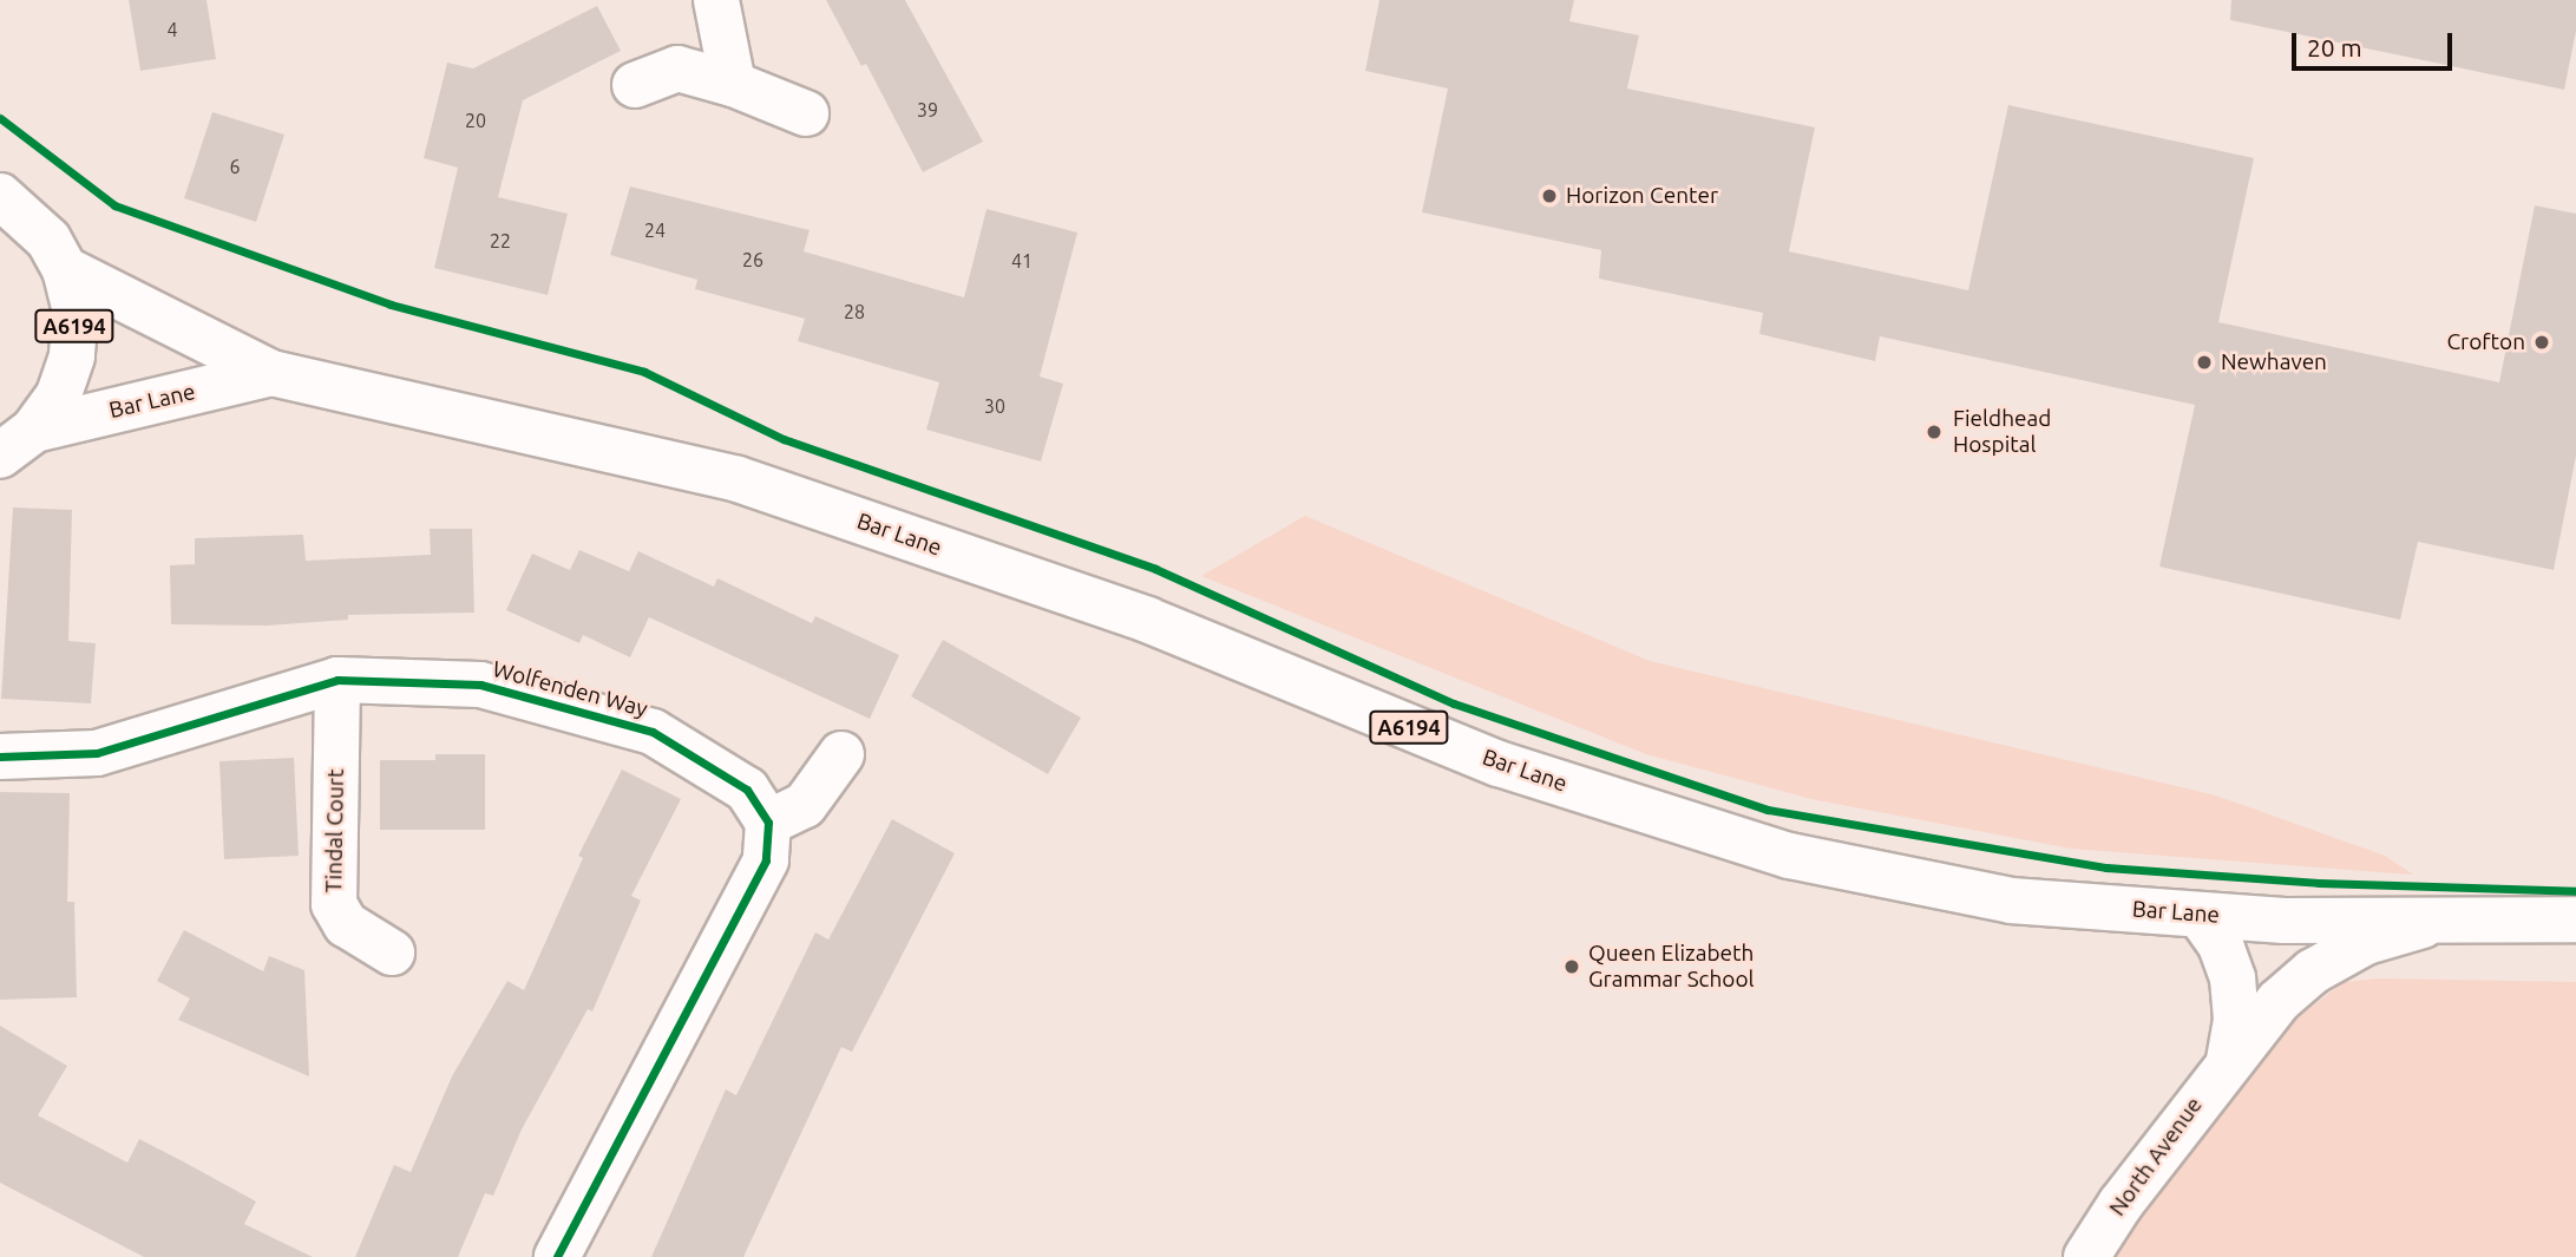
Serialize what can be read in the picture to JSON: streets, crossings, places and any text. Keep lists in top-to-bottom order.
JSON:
{
  "streets": {
    "main road": [
      "A6194",
      "Bar Lane",
      "Wolfenden Way",
      "Tindal Court",
      "North Avenue"
    ]
  },
  "crossings": [
    ["A6194", "Bar Lane"],
    ["Bar Lane", "North Avenue"],
    ["Wolfenden Way", "Tindal Court"]
  ],
  "places": [
    "Horizon Center",
    "Crofton",
    "Newhaven",
    "Fieldhead Hospital",
    "Queen Elizabeth Grammar School"
  ],
  "house_numbers": [
    "4",
    "39",
    "20",
    "6",
    "24",
    "22",
    "26",
    "41",
    "28",
    "30"
  ],
  "scale_bar": "20 m"
}
